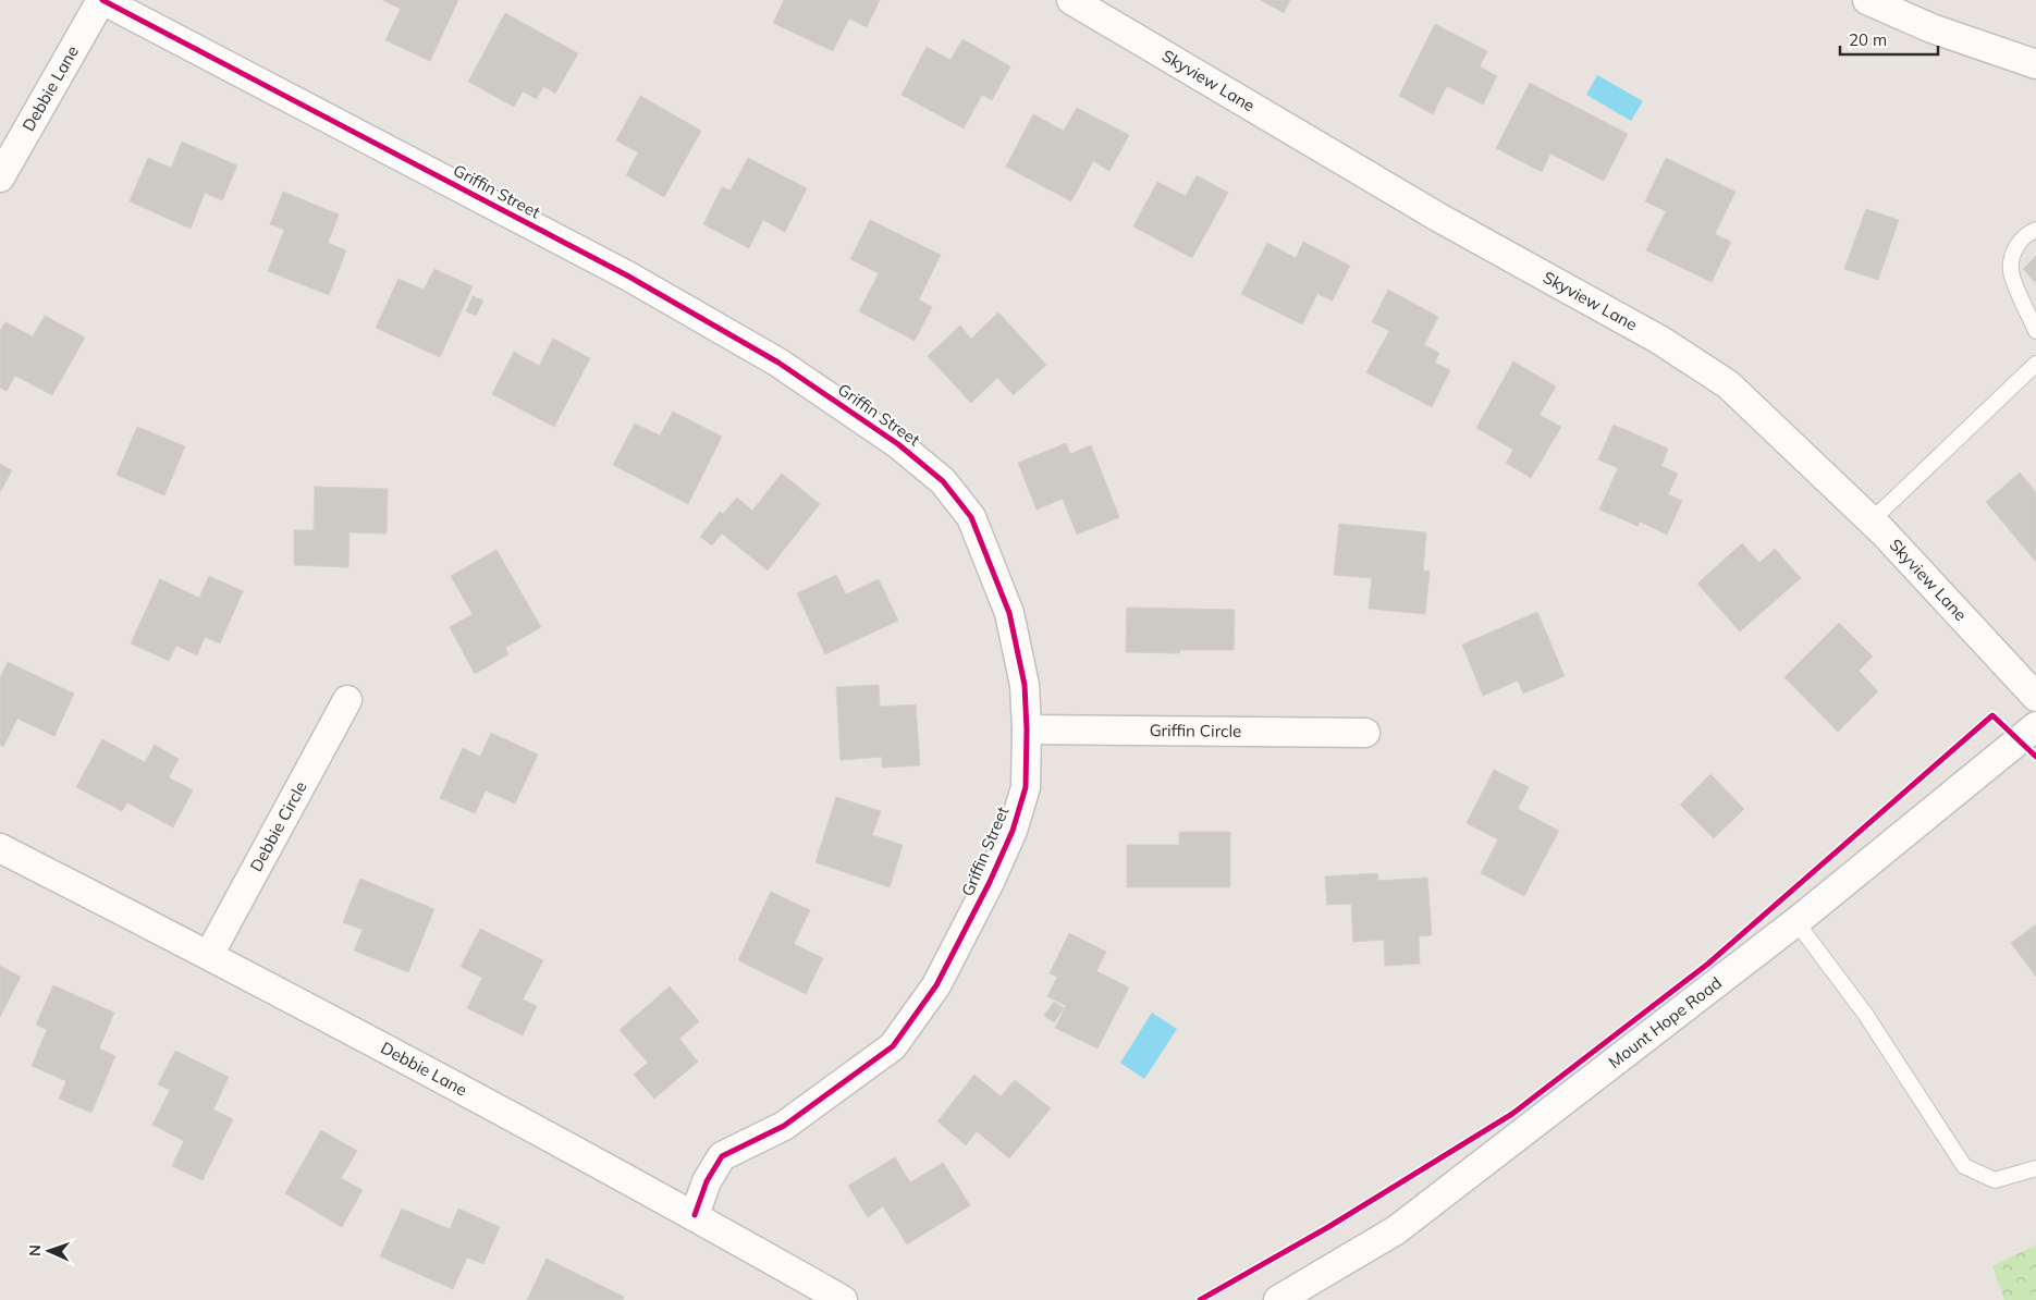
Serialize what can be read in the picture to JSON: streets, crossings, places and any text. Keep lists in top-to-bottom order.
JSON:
{
  "streets": {
    "street": [
      "Skyview Lane",
      "Debbie Lane",
      "Griffin Street",
      "Griffin Circle",
      "Debbie Circle",
      "Mount Hope Road"
    ]
  },
  "crossings": [
    ["Debbie Lane", "Griffin Street"],
    ["Debbie Lane", "Debbie Circle"],
    ["Griffin Street", "Griffin Circle"]
  ],
  "scale_bar": "20 m",
  "north": "left"
}
